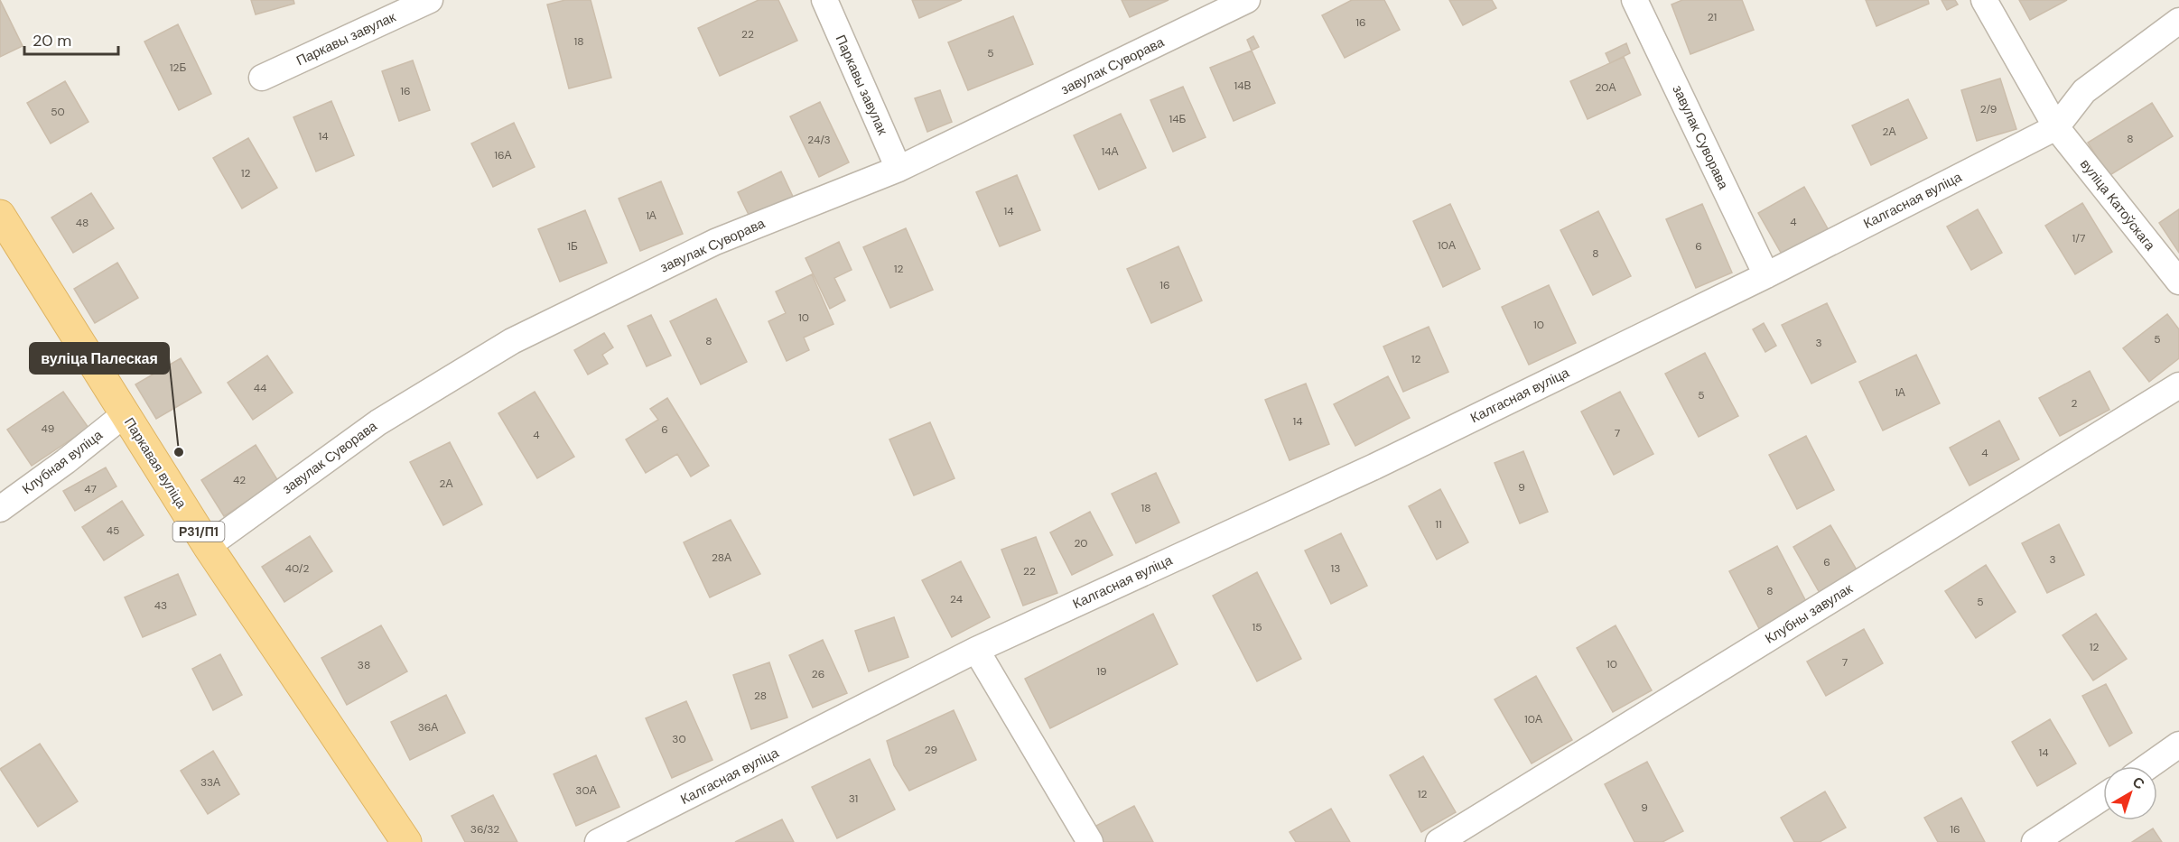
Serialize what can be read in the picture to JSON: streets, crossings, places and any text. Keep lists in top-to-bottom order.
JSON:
{
  "streets": {
    "main road": ["Паркавая вуліца", "Р31/П1"],
    "street": [
      "Паркавы завулак",
      "завулак Суворава",
      "Калгасная вуліца",
      "вуліца Катоўскага",
      "Клубная вуліца",
      "Клубны завулак"
    ]
  },
  "crossings": [
    ["Паркавы завулак", "завулак Суворава"],
    ["завулак Суворава", "Калгасная вуліца"],
    ["завулак Суворава", "Паркавая вуліца"],
    ["Калгасная вуліца", "вуліца Катоўскага"],
    ["Клубная вуліца", "Паркавая вуліца"]
  ],
  "places": ["вуліца Палеская"],
  "house_numbers": [
    "21",
    "16",
    "22",
    "18",
    "5",
    "12Б",
    "14В",
    "20А",
    "16",
    "2/9",
    "50",
    "14Б",
    "2А",
    "14",
    "8",
    "24/3",
    "14А",
    "16А",
    "12",
    "14",
    "1А",
    "4",
    "48",
    "1/7",
    "10А",
    "1Б",
    "6",
    "8",
    "12",
    "16",
    "10",
    "10",
    "5",
    "8",
    "3",
    "12",
    "44",
    "1А",
    "5",
    "2",
    "14",
    "49",
    "6",
    "7",
    "4",
    "4",
    "42",
    "2А",
    "9",
    "47",
    "18",
    "11",
    "45",
    "20",
    "28А",
    "3",
    "6",
    "40/2",
    "13",
    "22",
    "8",
    "24",
    "5",
    "43",
    "15",
    "12",
    "7",
    "10",
    "38",
    "19",
    "26",
    "28",
    "10А",
    "36А",
    "30",
    "29",
    "14",
    "33А",
    "30А",
    "12",
    "31",
    "9",
    "36/32",
    "16"
  ],
  "scale_bar": "20 m",
  "north": "top right"
}
